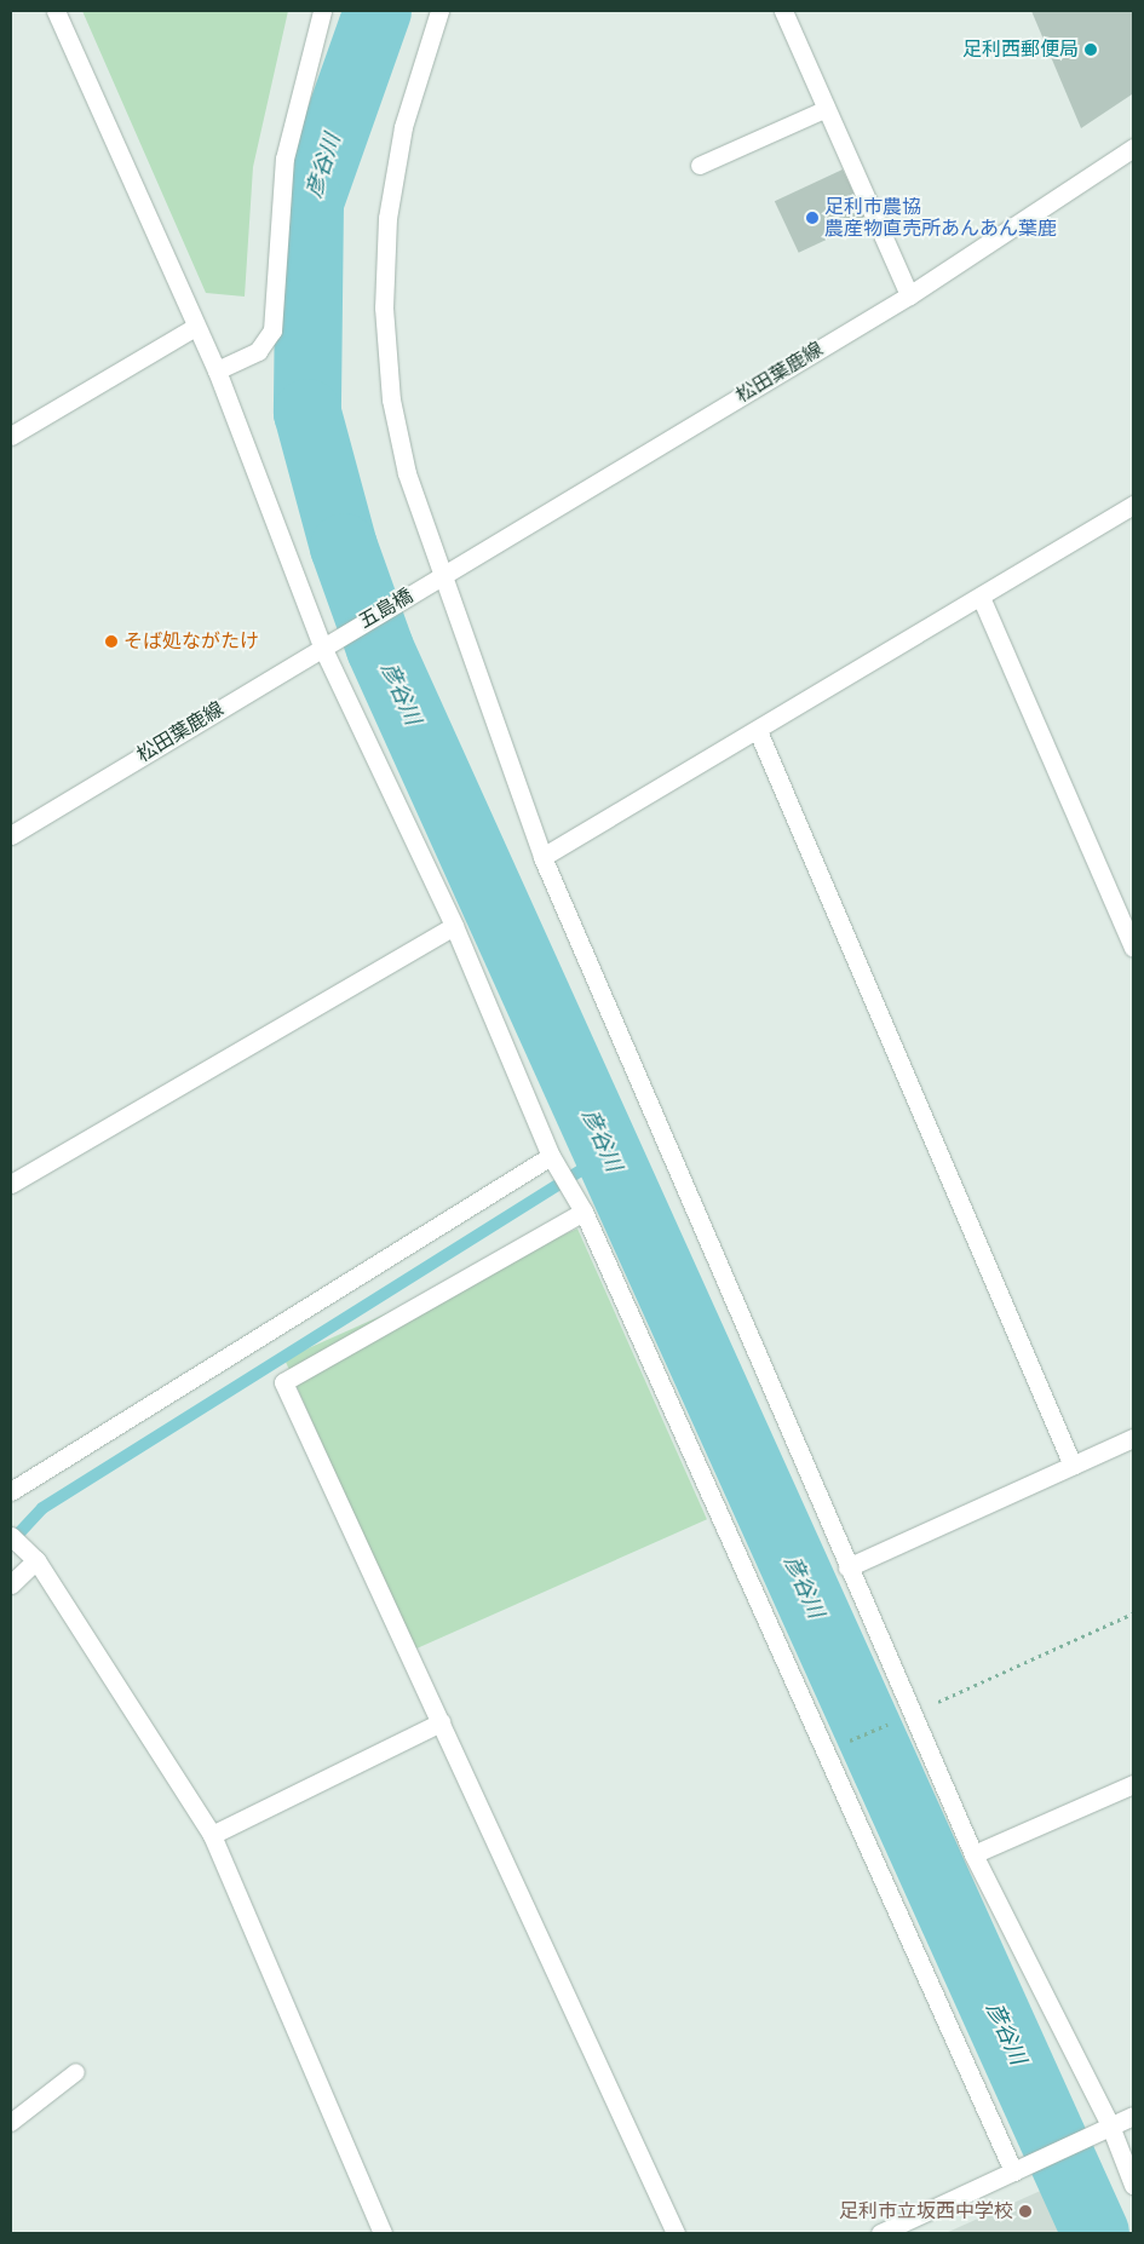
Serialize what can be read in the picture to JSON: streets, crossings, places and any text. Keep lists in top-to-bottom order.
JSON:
{
  "streets": {
    "street": ["松田葉鹿線", "五島橋"]
  },
  "crossings": [
    ["松田葉鹿線", "五島橋"]
  ],
  "water": ["彦谷川"],
  "places": [
    "足利西郵便局",
    "足利市農協 農産物直売所あんあん葉鹿",
    "そば処ながたけ",
    "足利市立坂西中学校"
  ]
}
